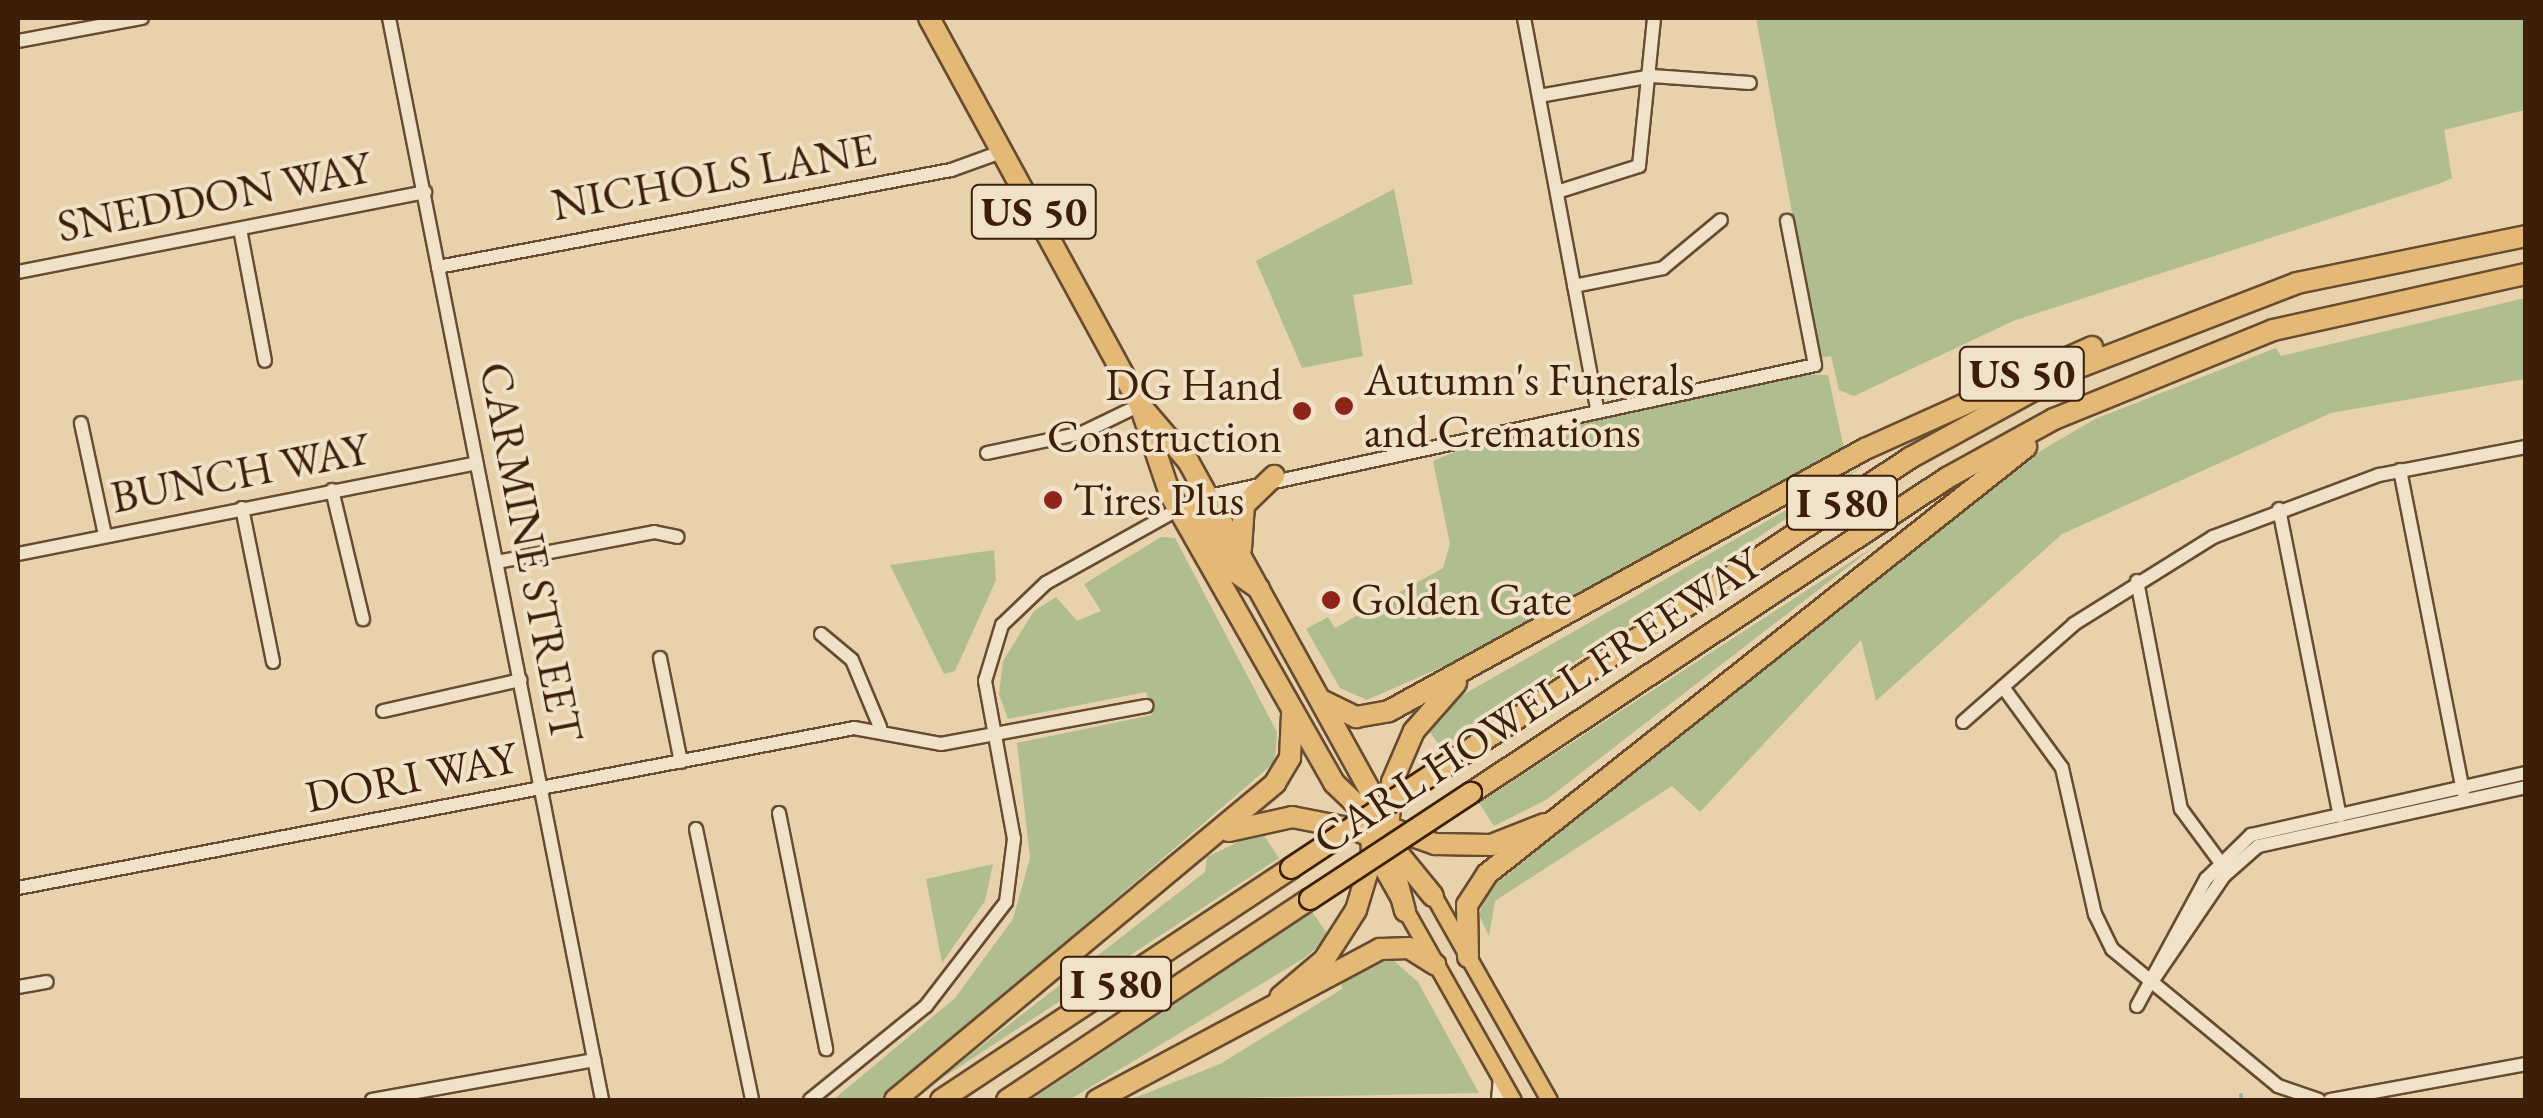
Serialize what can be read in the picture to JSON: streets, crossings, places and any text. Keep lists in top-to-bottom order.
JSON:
{
  "streets": {
    "highway": ["US 50", "I 580", "CARL HOWELL FREEWAY"],
    "street": [
      "NICHOLS LANE",
      "SNEDDON WAY",
      "BUNCH WAY",
      "CARMINE STREET",
      "DORI WAY"
    ]
  },
  "crossings": [
    ["NICHOLS LANE", "US 50"],
    ["NICHOLS LANE", "CARMINE STREET"],
    ["SNEDDON WAY", "CARMINE STREET"],
    ["US 50", "CARL HOWELL FREEWAY"],
    ["BUNCH WAY", "CARMINE STREET"],
    ["CARMINE STREET", "DORI WAY"]
  ],
  "places": [
    "Autumn's Funerals and Cremations",
    "DG Hand Construction",
    "Tires Plus",
    "Golden Gate"
  ]
}
